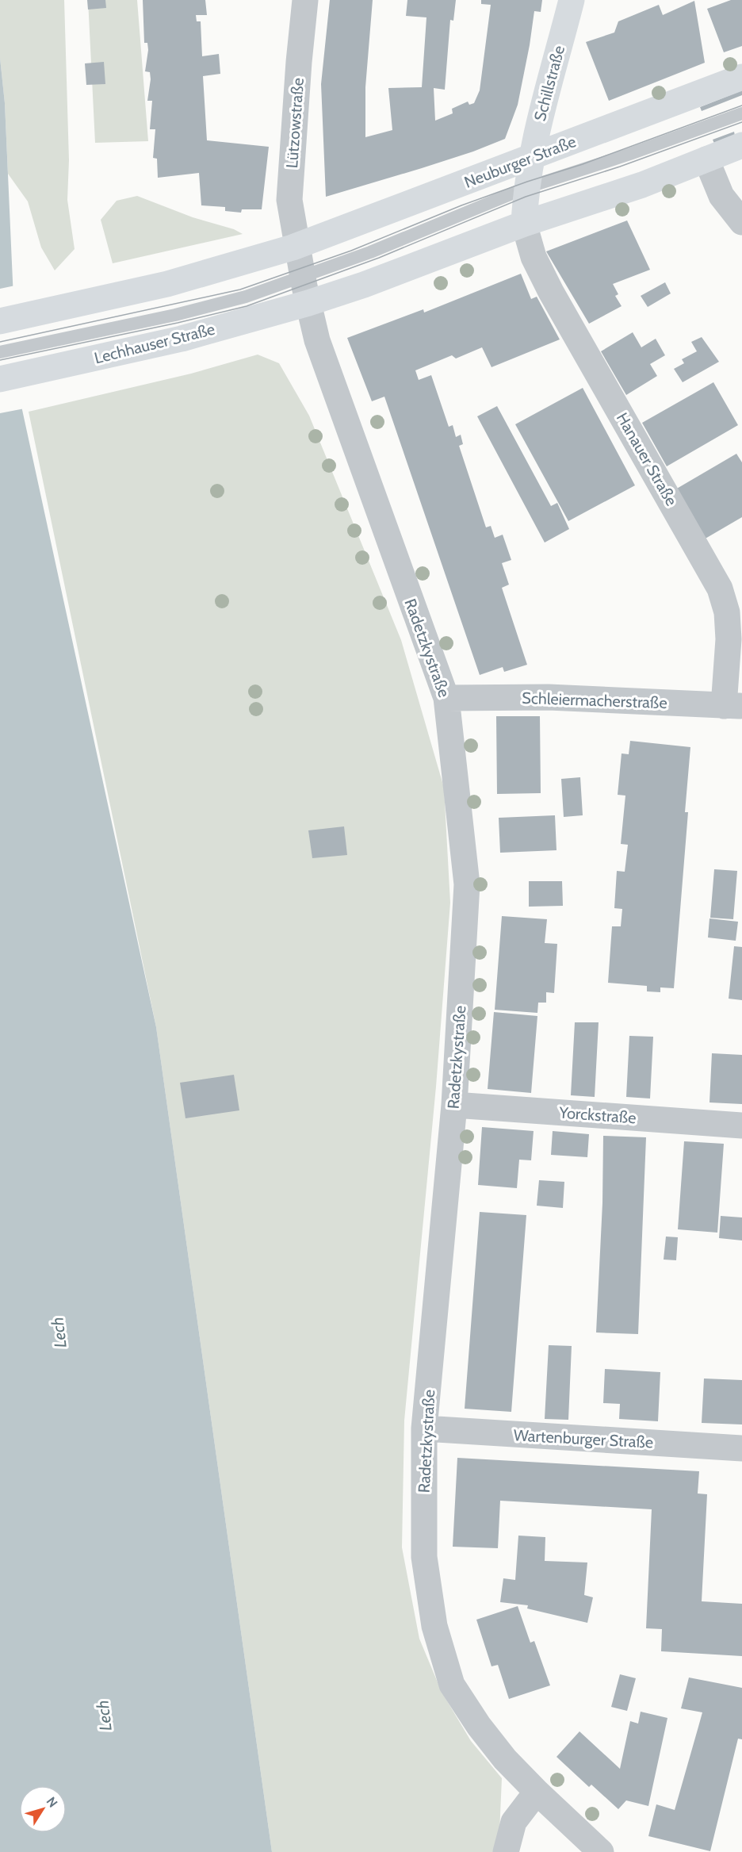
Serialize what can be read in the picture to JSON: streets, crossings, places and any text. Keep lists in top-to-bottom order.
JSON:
{
  "streets": {
    "street": [
      "Schillstraße",
      "Lützowstraße",
      "Neuburger Straße",
      "Lechhauser Straße",
      "Hanauer Straße",
      "Radetzkystraße",
      "Schleiermacherstraße",
      "Yorckstraße",
      "Wartenburger Straße"
    ]
  },
  "crossings": [
    ["Schillstraße", "Neuburger Straße"],
    ["Schillstraße", "Hanauer Straße"],
    ["Lützowstraße", "Neuburger Straße"],
    ["Lützowstraße", "Radetzkystraße"],
    ["Neuburger Straße", "Radetzkystraße"],
    ["Lechhauser Straße", "Radetzkystraße"],
    ["Hanauer Straße", "Schleiermacherstraße"],
    ["Radetzkystraße", "Schleiermacherstraße"],
    ["Radetzkystraße", "Yorckstraße"],
    ["Radetzkystraße", "Wartenburger Straße"]
  ],
  "water": ["Lech"],
  "north": "top right"
}
